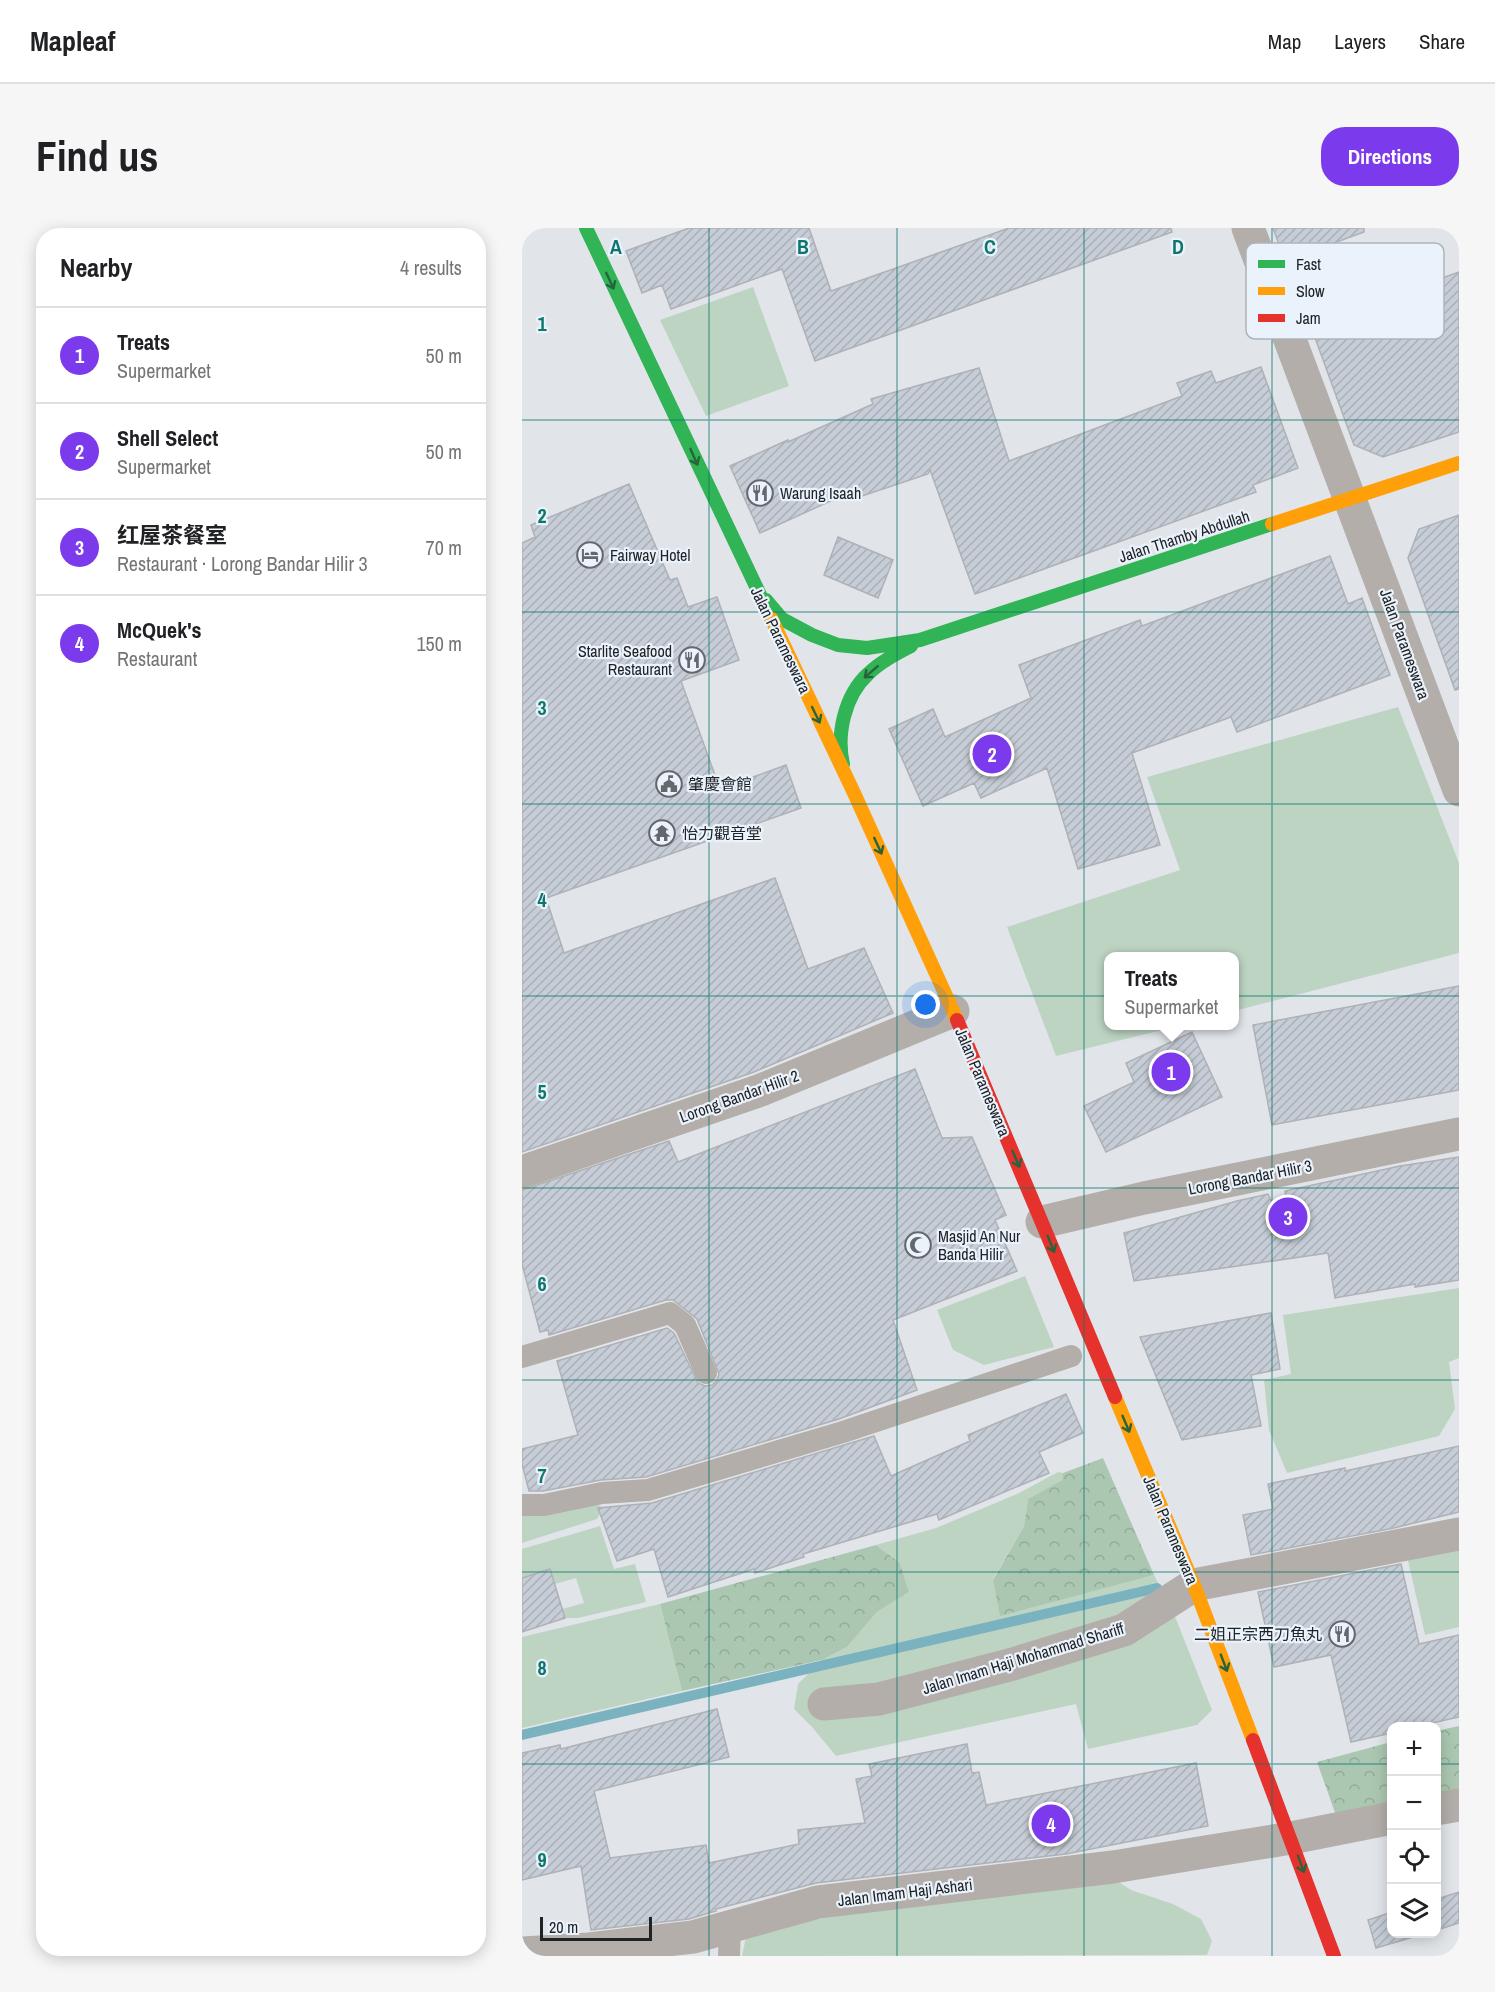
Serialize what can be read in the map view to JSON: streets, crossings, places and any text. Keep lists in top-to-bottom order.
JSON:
{
  "streets": {
    "main road": ["Jalan Thamby Abdullah", "Jalan Parameswara"],
    "street": [
      "Lorong Bandar Hilir 2",
      "Lorong Bandar Hilir 3",
      "Jalan Imam Haji Mohammad Shariff",
      "Jalan Imam Haji Ashari"
    ]
  },
  "crossings": [
    ["Jalan Thamby Abdullah", "Jalan Parameswara"],
    ["Jalan Parameswara", "Lorong Bandar Hilir 2"],
    ["Jalan Parameswara", "Lorong Bandar Hilir 3"],
    ["Jalan Parameswara", "Jalan Imam Haji Mohammad Shariff"],
    ["Jalan Parameswara", "Jalan Imam Haji Ashari"]
  ],
  "one_way": ["Jalan Parameswara"],
  "places": {
    "restaurant": ["Warung Isaah", "Starlite Seafood Restaurant", "二姐正宗西刀魚丸"],
    "hotel": ["Fairway Hotel"],
    "public building": ["肇慶會館"],
    "temple": ["怡力觀音堂"],
    "mosque": ["Masjid An Nur Banda Hilir"]
  },
  "legend": ["Fast", "Slow", "Jam"],
  "scale_bar": "20 m",
  "page": {
    "header": "Mapleaf",
    "nav": ["Map", "Layers", "Share"],
    "buttons": "Directions",
    "title": "Find us",
    "heading": ["Nearby", "4 results"],
    "list": [
      {
        "mark": "1",
        "name": "Treats",
        "note": "Supermarket",
        "value": "50 m"
      },
      {
        "mark": "2",
        "name": "Shell Select",
        "note": "Supermarket",
        "value": "50 m"
      },
      {
        "mark": "3",
        "name": "红屋茶餐室",
        "note": "Restaurant · Lorong Bandar Hilir 3",
        "value": "70 m"
      },
      {
        "mark": "4",
        "name": "McQuek's",
        "note": "Restaurant",
        "value": "150 m"
      }
    ],
    "pins": [
      "2",
      "1",
      "3",
      "4"
    ],
    "popup": ["Treats", "Supermarket"],
    "map_buttons": ["+", "−"],
    "scale": "20 m"
  },
  "grid": {
    "columns": [
      "A",
      "B",
      "C",
      "D"
    ],
    "rows": [
      "1",
      "2",
      "3",
      "4",
      "5",
      "6",
      "7",
      "8",
      "9"
    ]
  }
}
